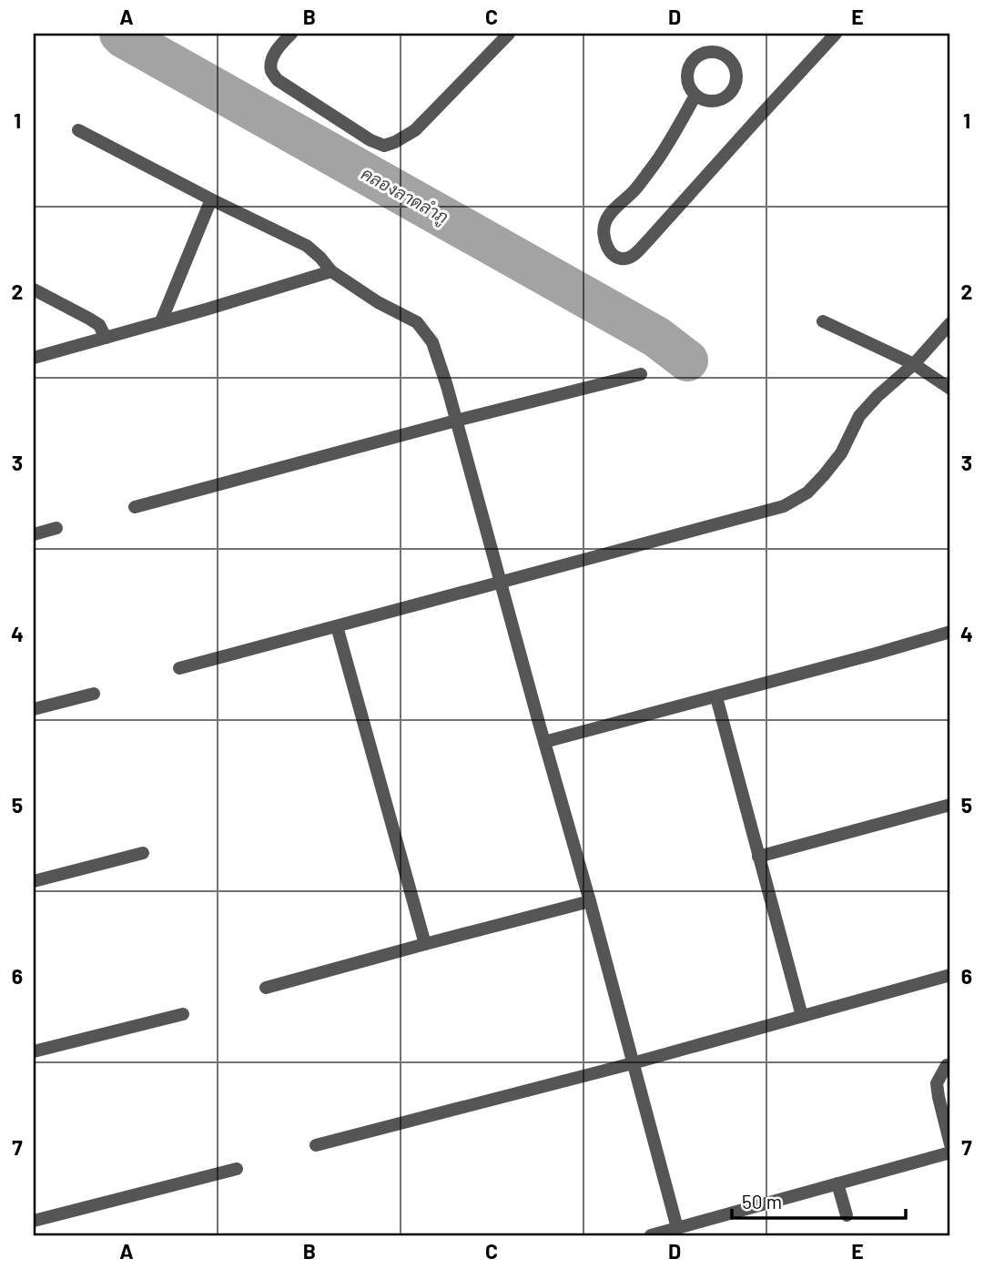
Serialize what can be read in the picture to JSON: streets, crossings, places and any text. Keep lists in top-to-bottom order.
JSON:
{
  "water": ["คลองลาดลำภู"],
  "scale_bar": "50 m",
  "grid": {
    "columns": [
      "A",
      "B",
      "C",
      "D",
      "E"
    ],
    "rows": [
      "1",
      "2",
      "3",
      "4",
      "5",
      "6",
      "7"
    ]
  }
}
